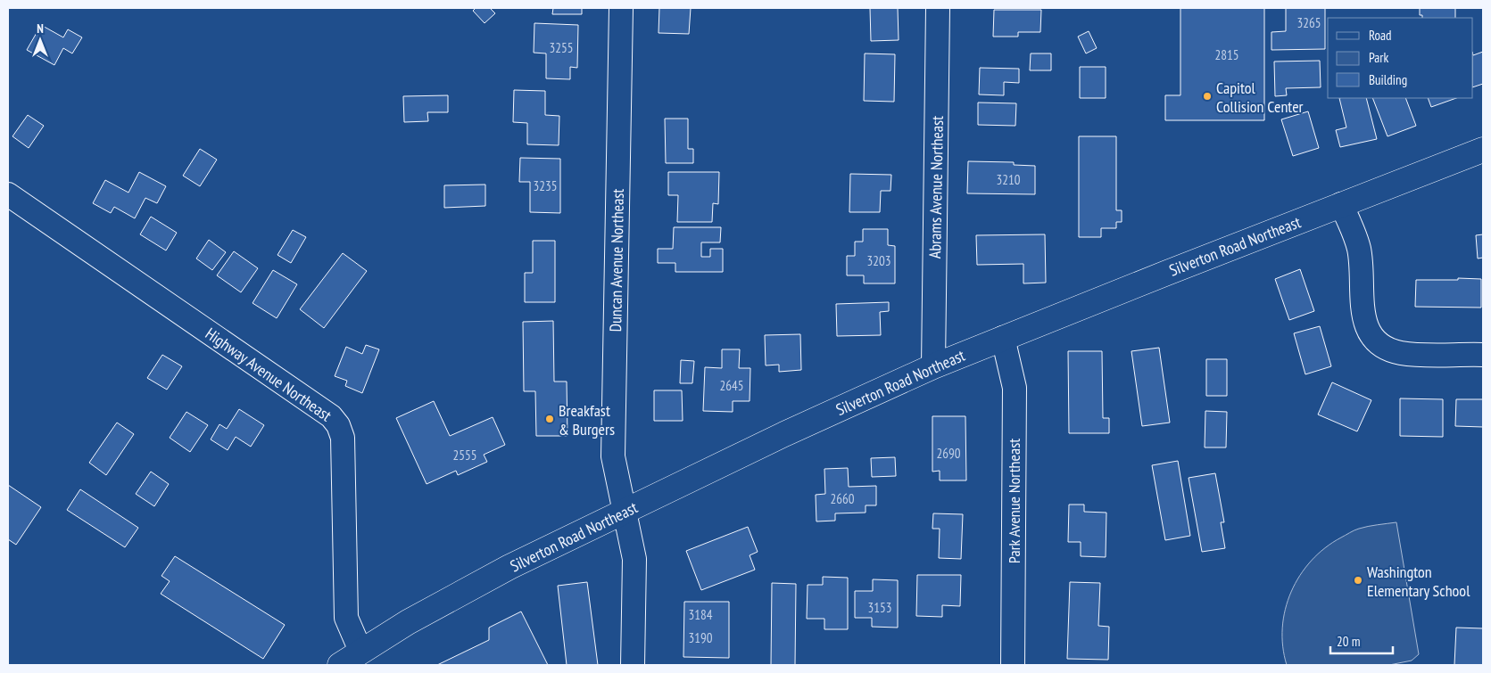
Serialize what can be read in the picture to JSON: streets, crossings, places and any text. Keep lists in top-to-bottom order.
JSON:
{
  "streets": {
    "main road": ["Silverton Road Northeast"],
    "street": [
      "Abrams Avenue Northeast",
      "Duncan Avenue Northeast",
      "Highway Avenue Northeast",
      "Park Avenue Northeast"
    ]
  },
  "crossings": [
    ["Abrams Avenue Northeast", "Silverton Road Northeast"],
    ["Silverton Road Northeast", "Duncan Avenue Northeast"],
    ["Silverton Road Northeast", "Highway Avenue Northeast"],
    ["Silverton Road Northeast", "Park Avenue Northeast"]
  ],
  "places": ["Capitol Collision Center", "Breakfast & Burgers", "Washington Elementary School"],
  "house_numbers": [
    "3265",
    "3255",
    "2815",
    "3210",
    "3235",
    "3203",
    "2645",
    "2690",
    "2555",
    "2660",
    "3153",
    "3184",
    "3190"
  ],
  "legend": ["Road", "Park", "Building"],
  "scale_bar": "20 m",
  "north": "top"
}
